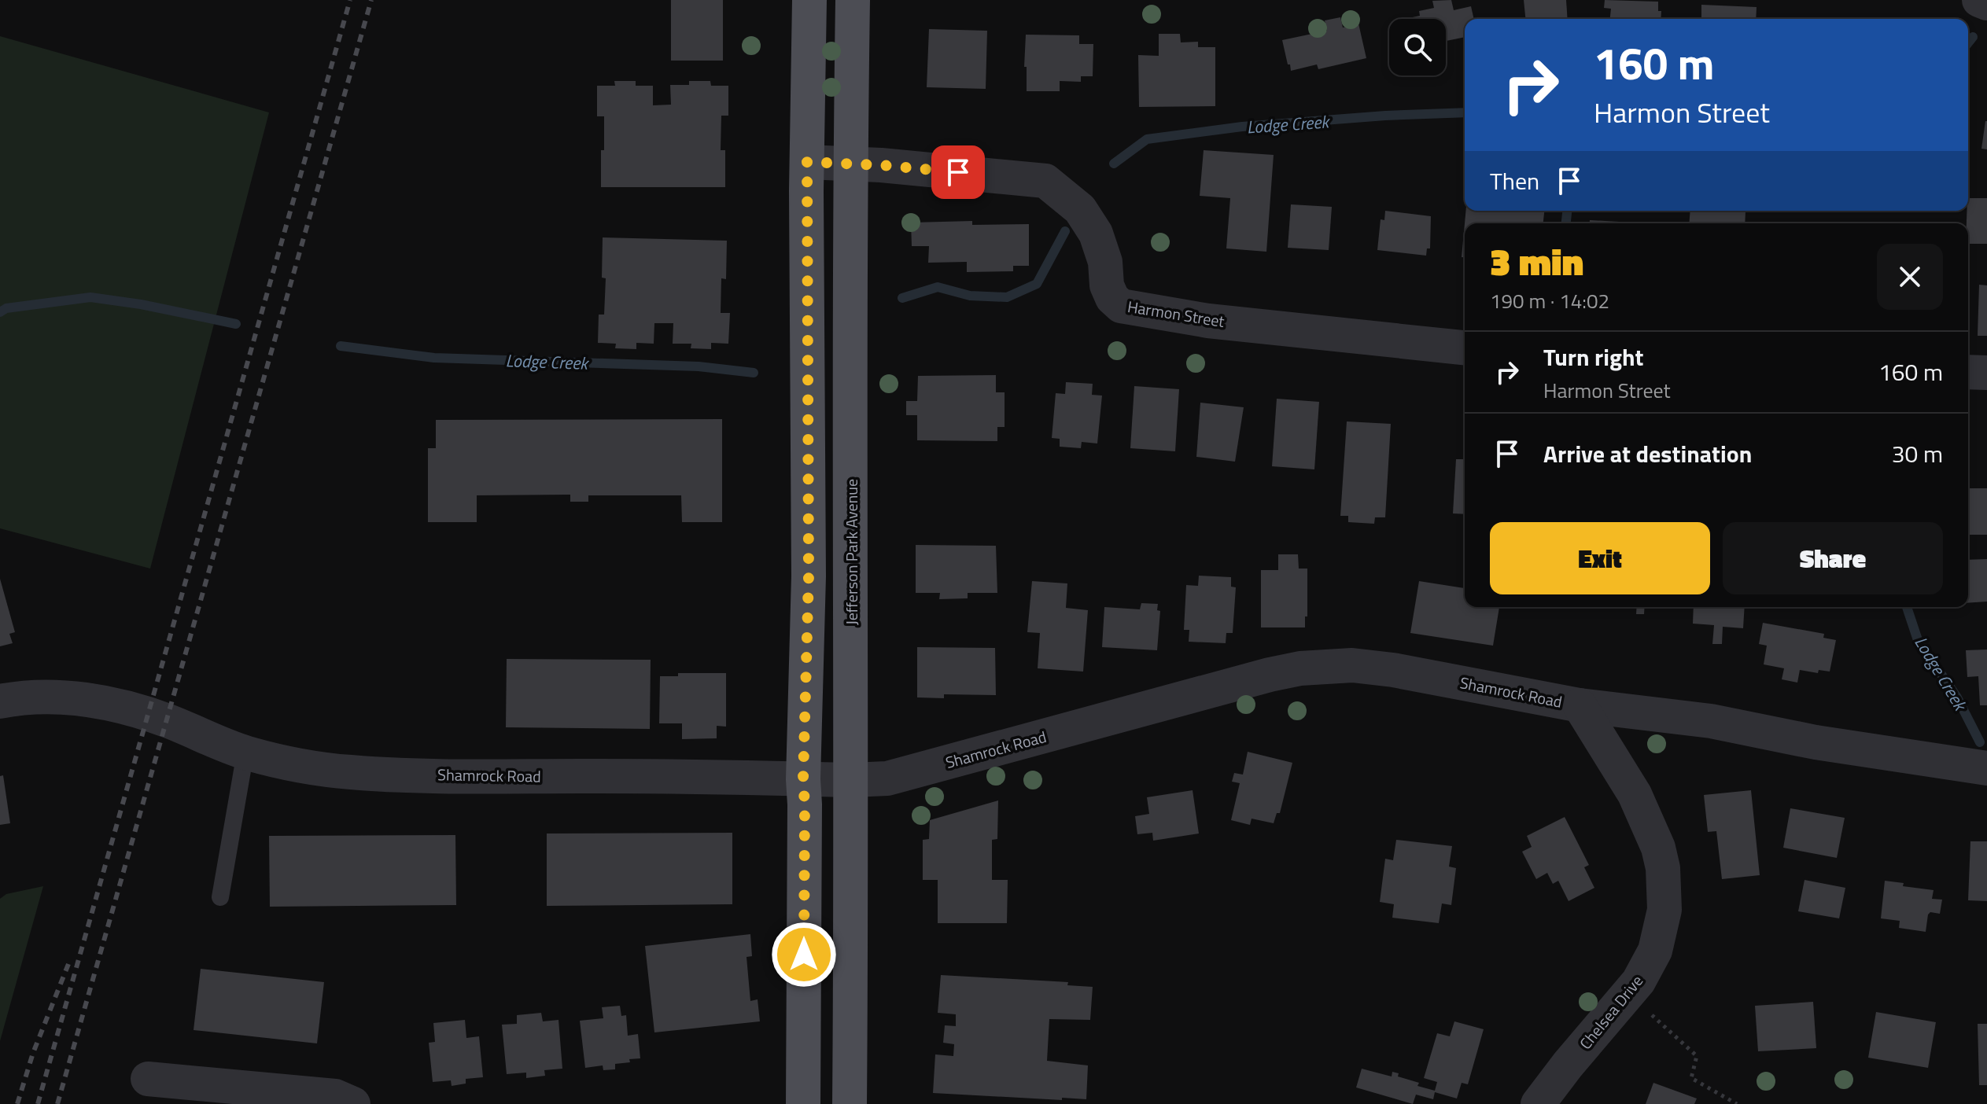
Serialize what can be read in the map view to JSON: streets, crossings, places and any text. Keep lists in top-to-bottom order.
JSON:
{
  "streets": {
    "main road": ["Jefferson Park Avenue"],
    "street": ["Harmon Street", "Shamrock Road", "Chelsea Drive"]
  },
  "crossings": [
    ["Harmon Street", "Jefferson Park Avenue"],
    ["Jefferson Park Avenue", "Shamrock Road"],
    ["Shamrock Road", "Chelsea Drive"]
  ],
  "water": ["Lodge Creek"],
  "page": {
    "turn": ["160 m", "Harmon Street"],
    "then": "Then",
    "heading": ["3 min", "190 m · 14:02"],
    "list": [
      {
        "name": "Turn right",
        "note": "Harmon Street",
        "value": "160 m"
      },
      {
        "name": "Arrive at destination",
        "value": "30 m"
      }
    ],
    "buttons": ["Exit", "Share"]
  }
}
